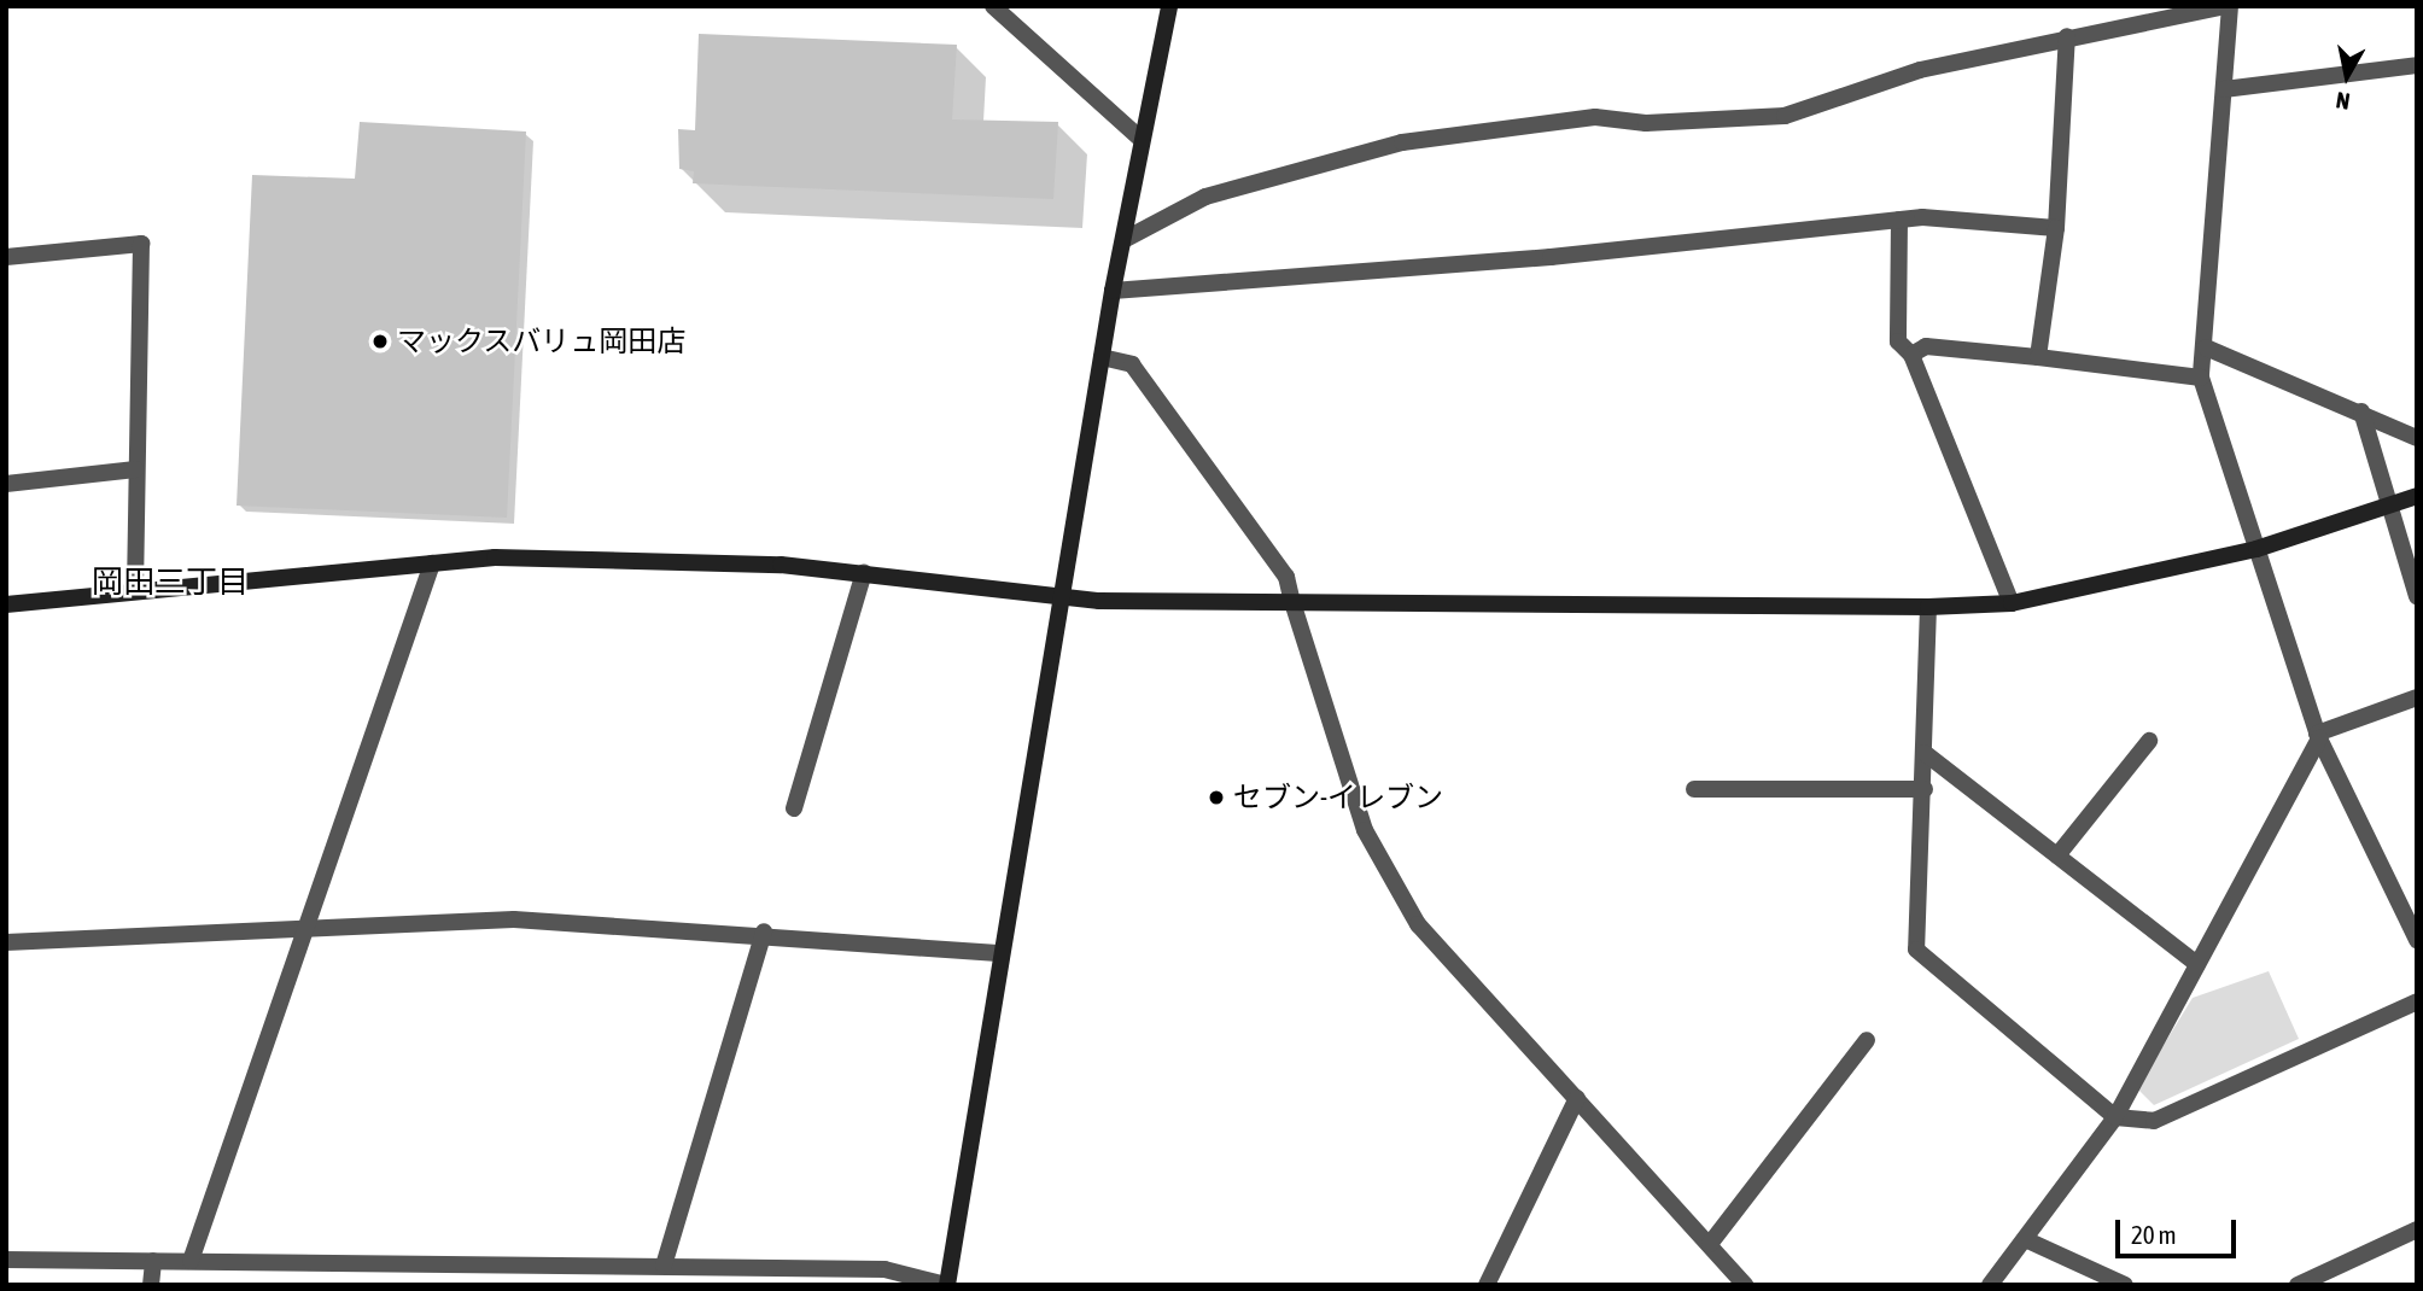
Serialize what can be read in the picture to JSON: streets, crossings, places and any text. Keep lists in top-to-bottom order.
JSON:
{
  "districts": ["岡田三丁目"],
  "places": ["マックスバリュ岡田店", "セブン-イレブン"],
  "scale_bar": "20 m",
  "north": "bottom"
}
